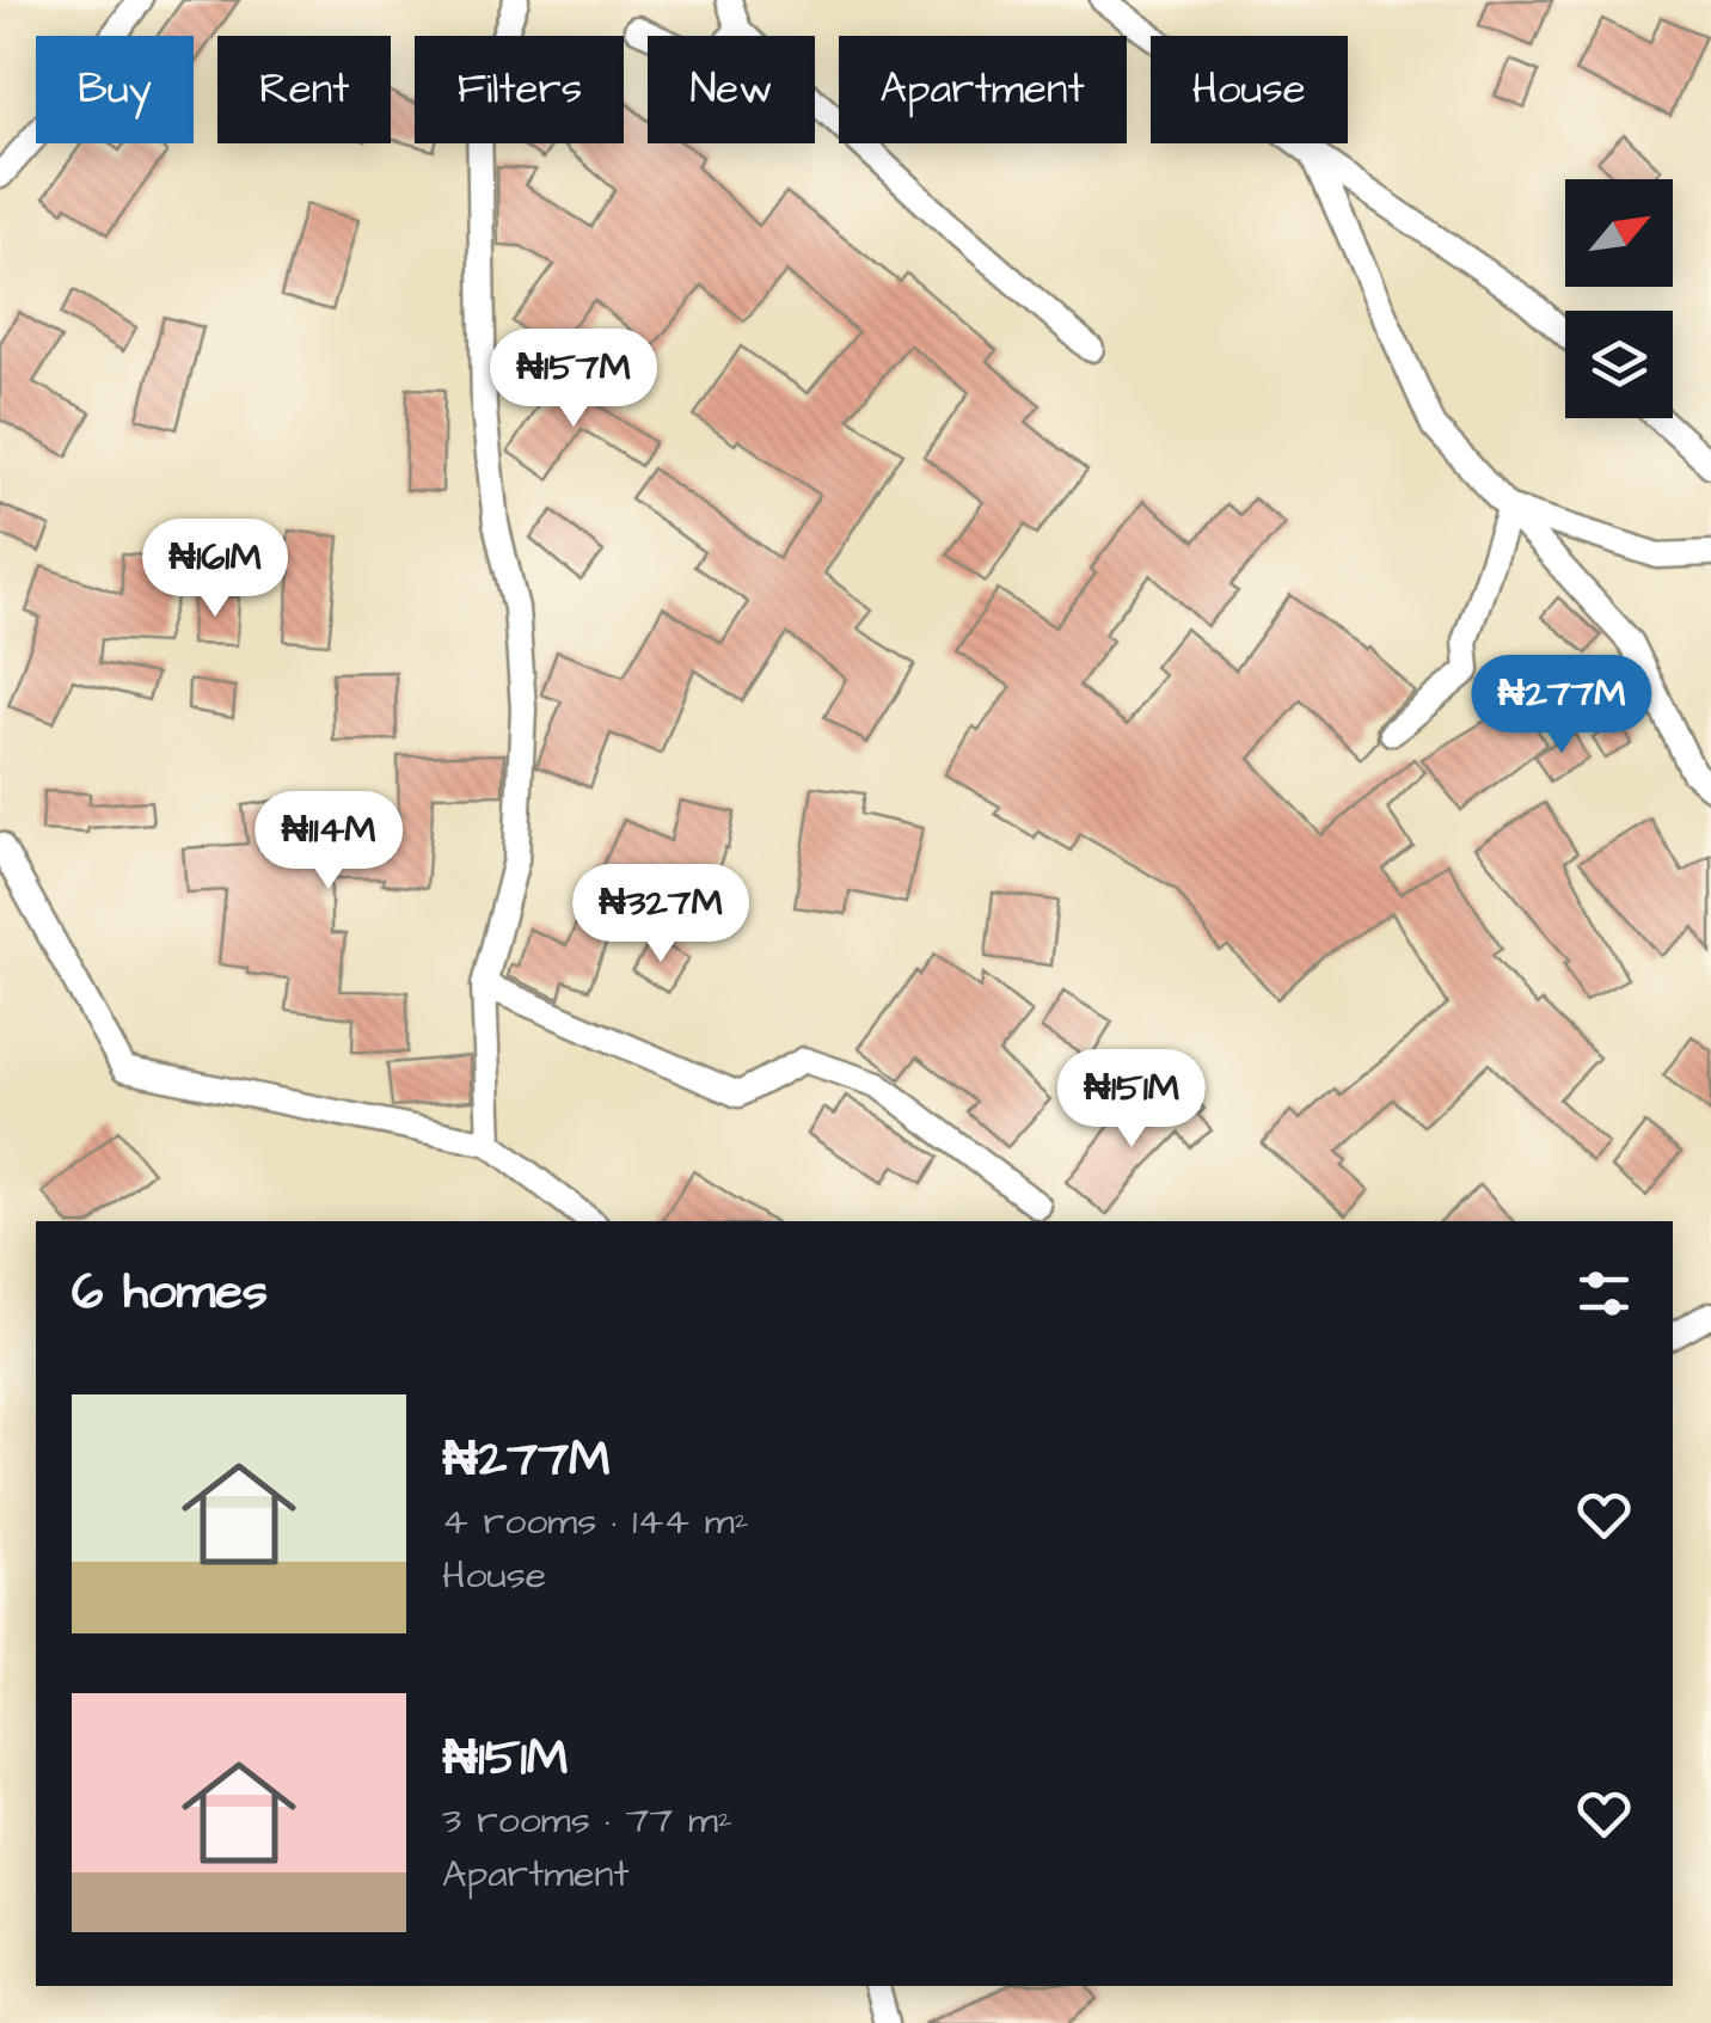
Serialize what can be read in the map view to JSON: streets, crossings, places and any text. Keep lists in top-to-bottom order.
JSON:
{
  "north": "top right",
  "page": {
    "chip": [
      "Buy",
      "Rent",
      "Filters",
      "New",
      "Apartment",
      "House"
    ],
    "price": [
      "₦157M",
      "₦161M",
      "₦277M",
      "₦114M",
      "₦327M",
      "₦151M"
    ],
    "heading": "6 homes",
    "list": [
      {
        "name": "₦277M",
        "note": "4 rooms · 144 m² · House"
      },
      {
        "name": "₦151M",
        "note": "3 rooms · 77 m² · Apartment"
      }
    ]
  }
}
